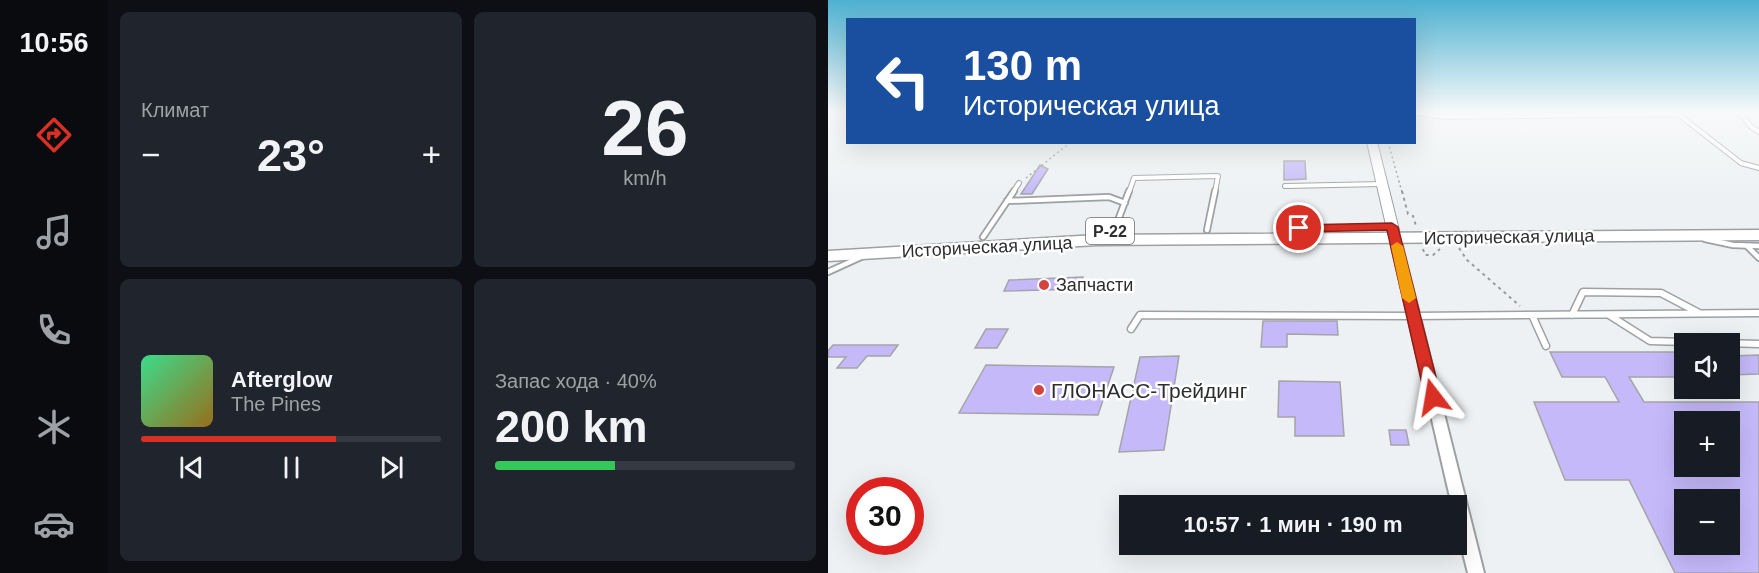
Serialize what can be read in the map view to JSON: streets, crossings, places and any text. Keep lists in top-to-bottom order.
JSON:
{
  "streets": {
    "highway": ["Р-22", "Историческая улица"]
  },
  "places": ["Запчасти", "ГЛОНАСС-Трейдинг"],
  "page": {
    "tabs": "10:56",
    "tile": [
      "Климат",
      ["26", "km/h"],
      ["Запас хода · 40%", "200 km"]
    ],
    "turn": ["130 m", "Историческая улица"],
    "heat": ["−", "23°", "+"],
    "map_buttons": ["+", "−"],
    "song": ["Afterglow", "The Pines"],
    "limit": "30",
    "trip": "10:57 · 1 мин · 190 m"
  }
}
